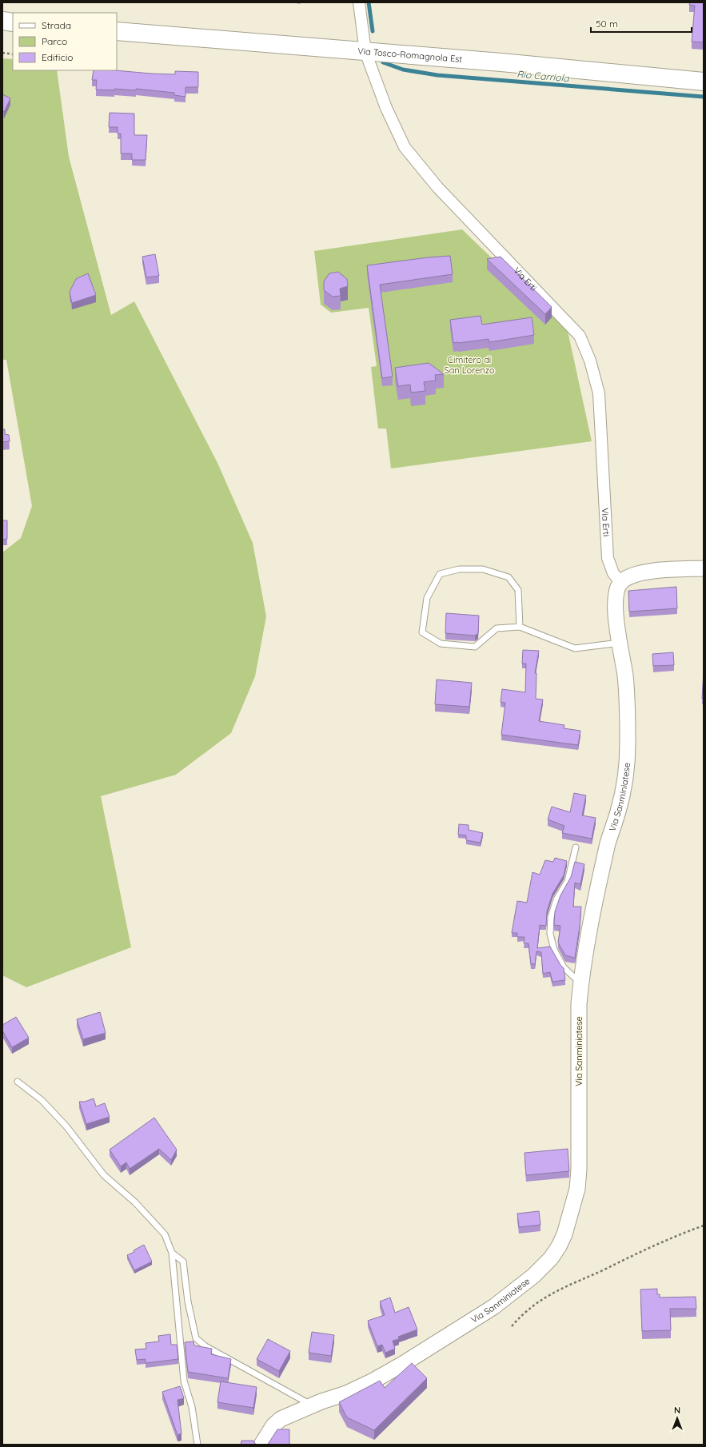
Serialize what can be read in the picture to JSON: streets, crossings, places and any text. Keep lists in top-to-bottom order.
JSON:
{
  "streets": {
    "main road": ["Via Tosco-Romagnola Est", "Via Sanminiatese"],
    "street": ["Via Erti"]
  },
  "crossings": [
    ["Via Tosco-Romagnola Est", "Via Erti"],
    ["Via Erti", "Via Sanminiatese"]
  ],
  "water": ["Rio Carriola"],
  "parks": ["Cimitero di San Lorenzo"],
  "legend": ["Strada", "Parco", "Edificio"],
  "scale_bar": "50 m",
  "north": "top"
}
